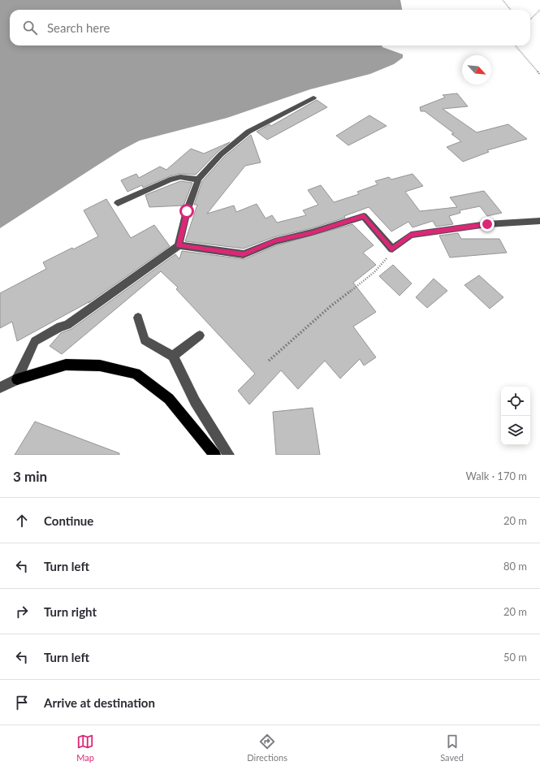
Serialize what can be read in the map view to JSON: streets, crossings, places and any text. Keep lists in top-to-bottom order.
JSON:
{
  "north": "bottom right",
  "page": {
    "search": "Search here",
    "heading": ["3 min", "Walk · 170 m"],
    "list": [
      ["Continue", "20 m"],
      ["Turn left", "80 m"],
      ["Turn right", "20 m"],
      ["Turn left", "50 m"],
      "Arrive at destination"
    ],
    "nav": ["Map", "Directions", "Saved"]
  }
}
